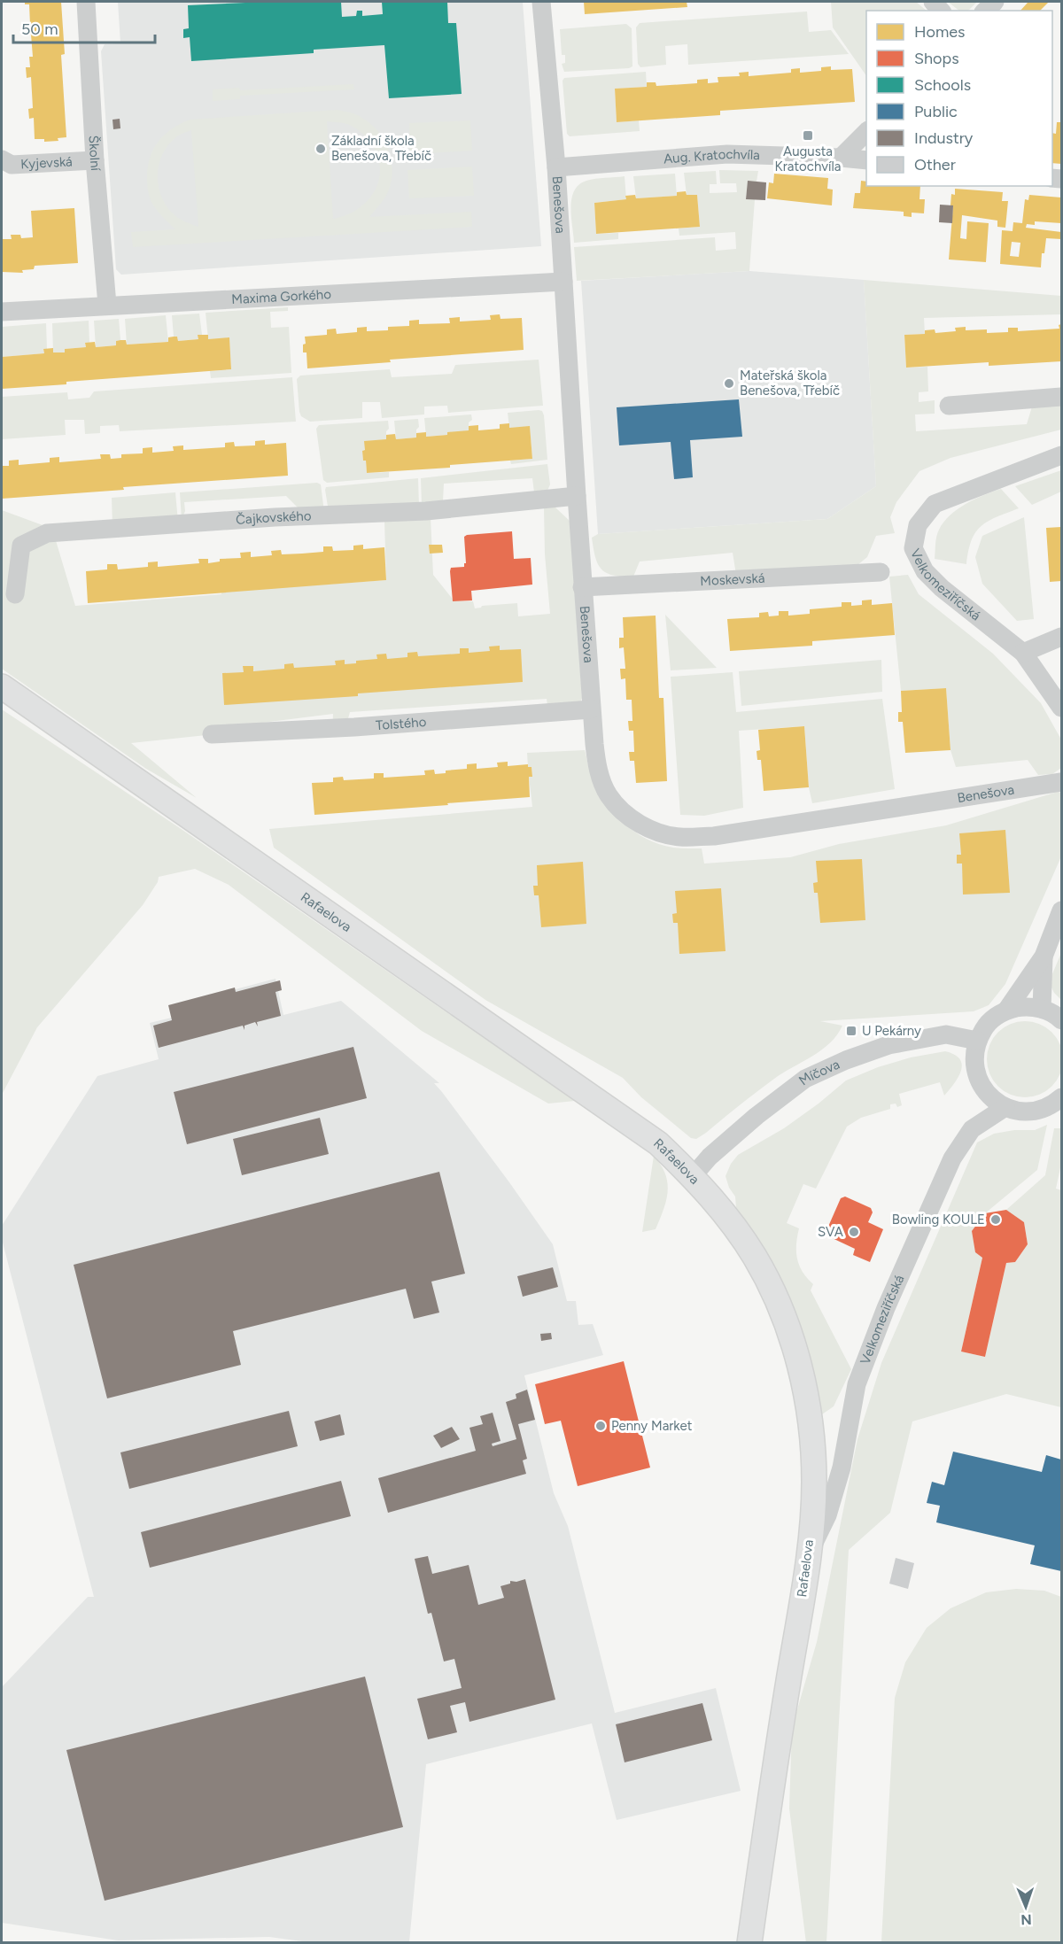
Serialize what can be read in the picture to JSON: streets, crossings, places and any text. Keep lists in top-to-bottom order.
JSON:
{
  "streets": {
    "main road": ["Rafaelova"],
    "street": [
      "Školní",
      "Aug. Kratochvíla",
      "Kyjevská",
      "Benešova",
      "Maxima Gorkého",
      "Čajkovského",
      "Moskevská",
      "Velkomeziříčská",
      "Tolstého",
      "Míčova"
    ]
  },
  "crossings": [
    ["Školní", "Kyjevská"],
    ["Školní", "Maxima Gorkého"],
    ["Aug. Kratochvíla", "Benešova"],
    ["Benešova", "Maxima Gorkého"],
    ["Benešova", "Čajkovského"],
    ["Benešova", "Moskevská"],
    ["Benešova", "Tolstého"],
    ["Velkomeziříčská", "Rafaelova"],
    ["Rafaelova", "Míčova"]
  ],
  "places": {
    "transit": ["Augusta Kratochvíla", "U Pekárny"],
    "other": [
      "Základní škola Benešova, Třebíč",
      "Mateřská škola Benešova, Třebíč",
      "Bowling KOULE",
      "SVA",
      "Penny Market"
    ]
  },
  "legend": [
    "Homes",
    "Shops",
    "Schools",
    "Public",
    "Industry",
    "Other"
  ],
  "scale_bar": "50 m",
  "north": "bottom"
}
